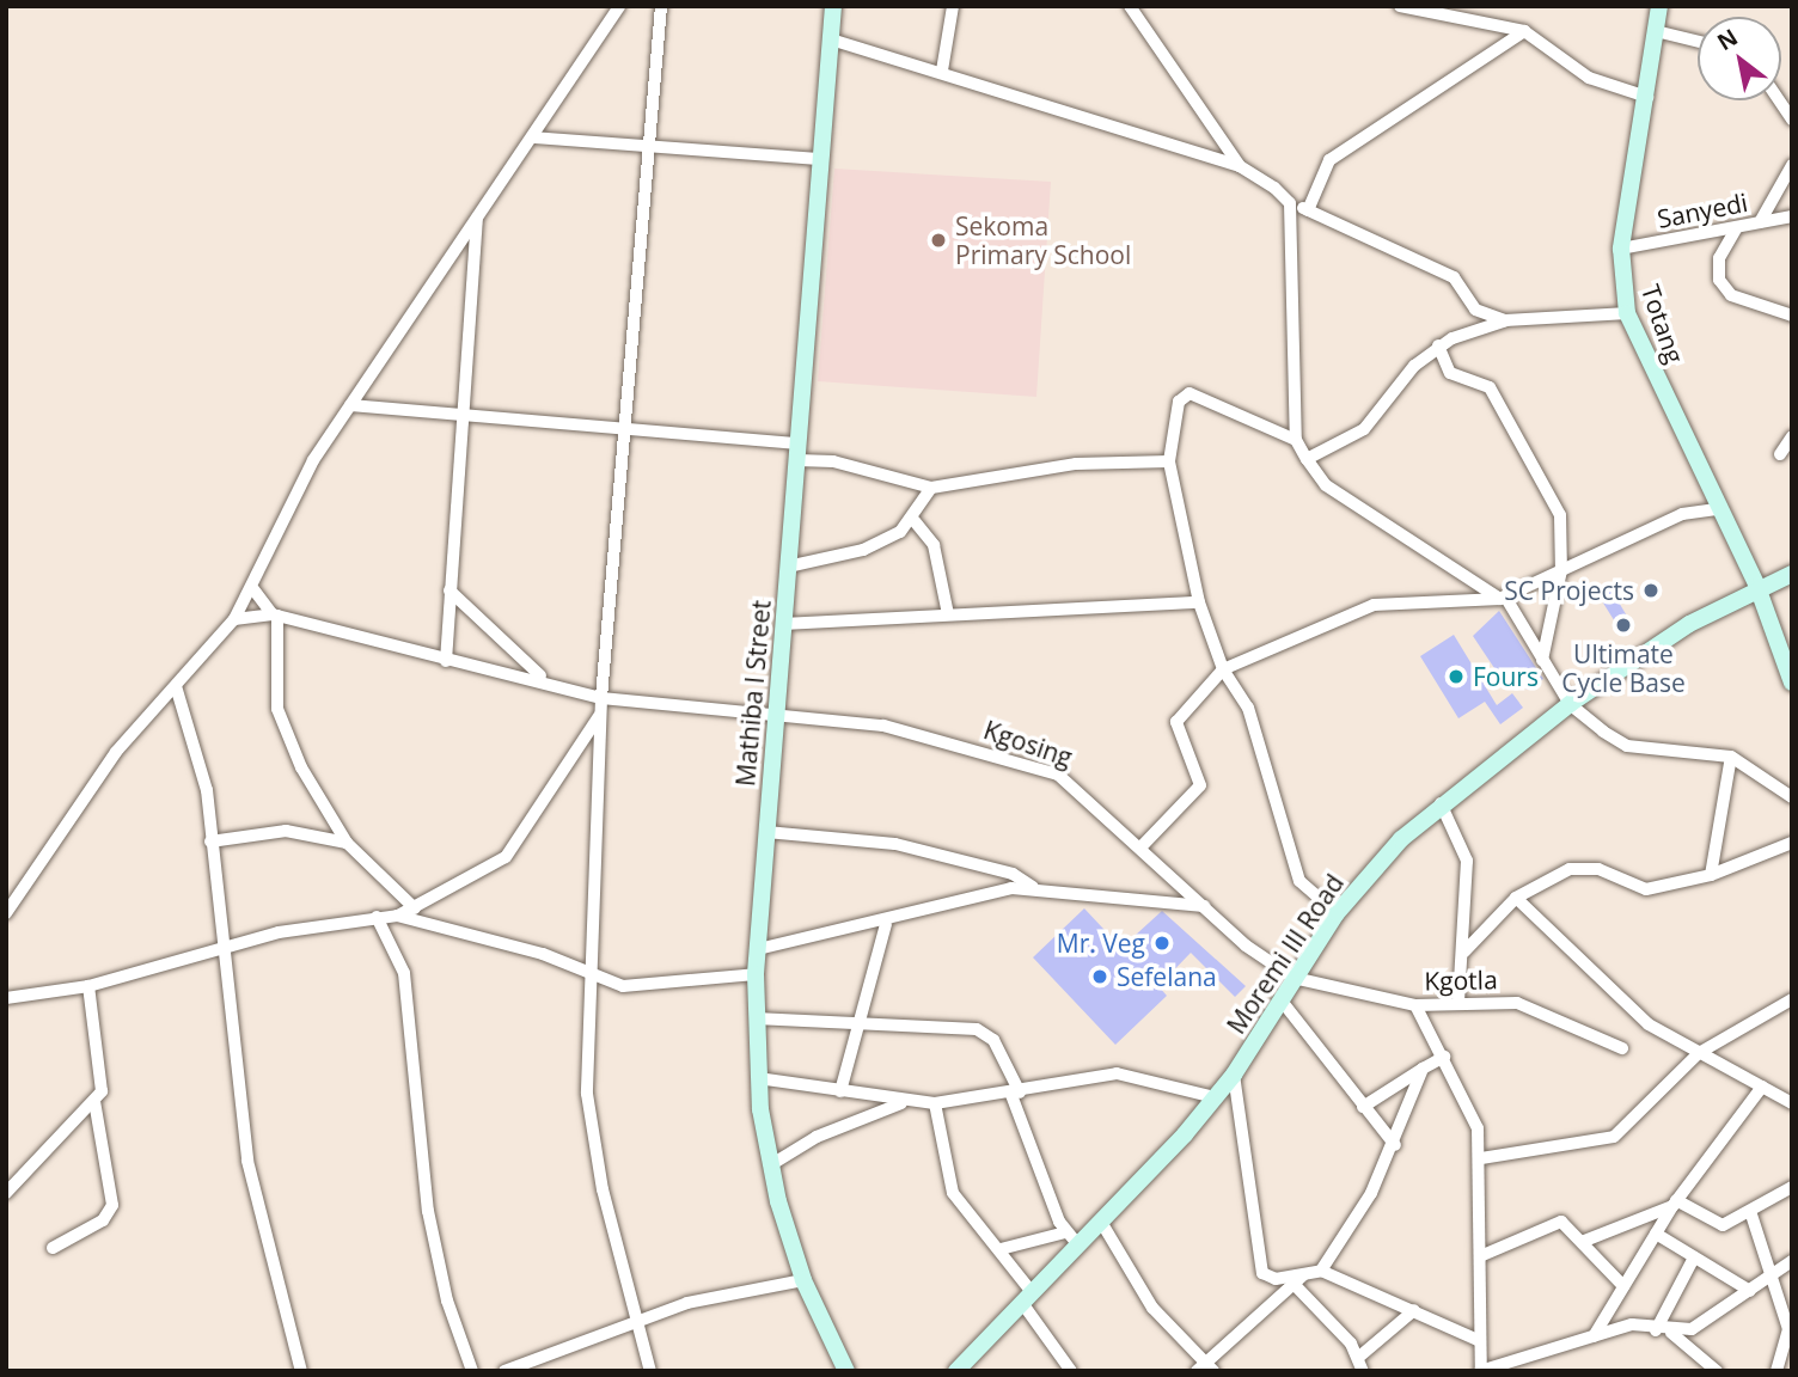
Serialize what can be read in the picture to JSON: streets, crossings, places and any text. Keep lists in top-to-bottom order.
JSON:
{
  "streets": {
    "street": [
      "Sanyedi",
      "Totang",
      "Mathiba I Street",
      "Kgosing",
      "Moremi III Road",
      "Kgotla"
    ]
  },
  "crossings": [
    ["Sanyedi", "Totang"],
    ["Totang", "Moremi III Road"],
    ["Mathiba I Street", "Kgosing"],
    ["Kgosing", "Moremi III Road"],
    ["Kgosing", "Kgotla"],
    ["Moremi III Road", "Kgotla"]
  ],
  "places": [
    "Sekoma Primary School",
    "SC Projects",
    "Ultimate Cycle Base",
    "Fours",
    "Mr. Veg",
    "Sefelana"
  ],
  "north": "top left"
}
